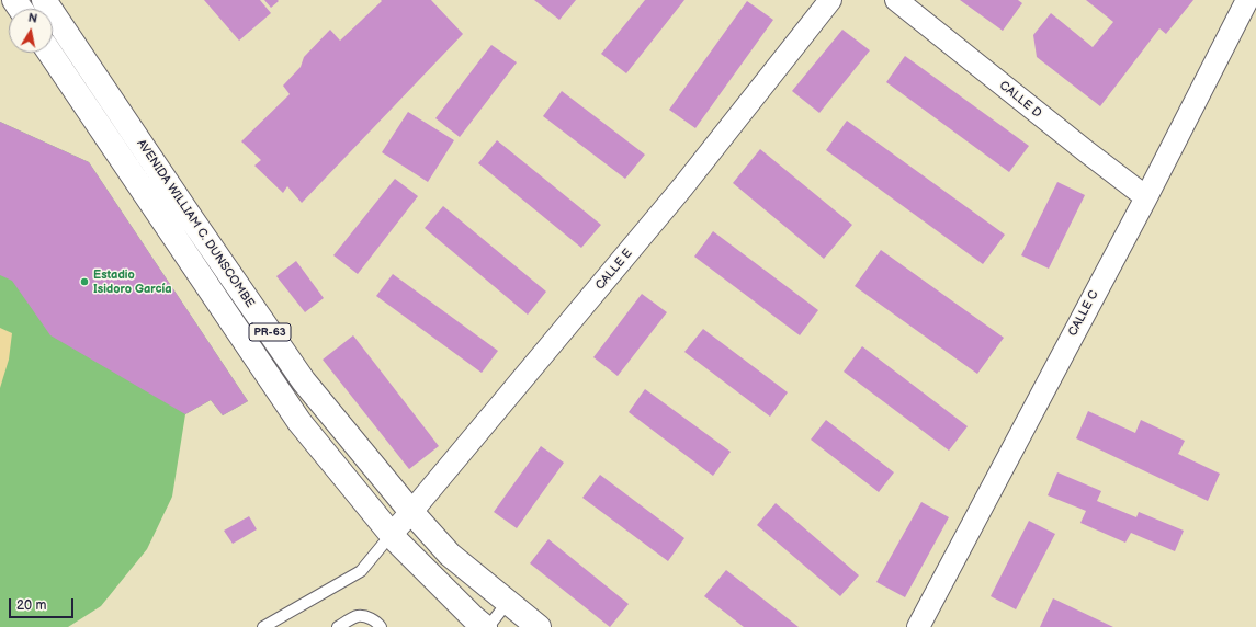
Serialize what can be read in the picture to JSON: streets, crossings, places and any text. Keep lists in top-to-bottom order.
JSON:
{
  "streets": {
    "main road": ["AVENIDA WILLIAM C. DUNSCOMBE", "PR-63"],
    "street": ["CALLE D", "CALLE E", "CALLE C"]
  },
  "crossings": [
    ["CALLE D", "CALLE C"],
    ["AVENIDA WILLIAM C. DUNSCOMBE", "CALLE E"]
  ],
  "places": ["Estadio Isidoro García"],
  "scale_bar": "20 m",
  "north": "top"
}
